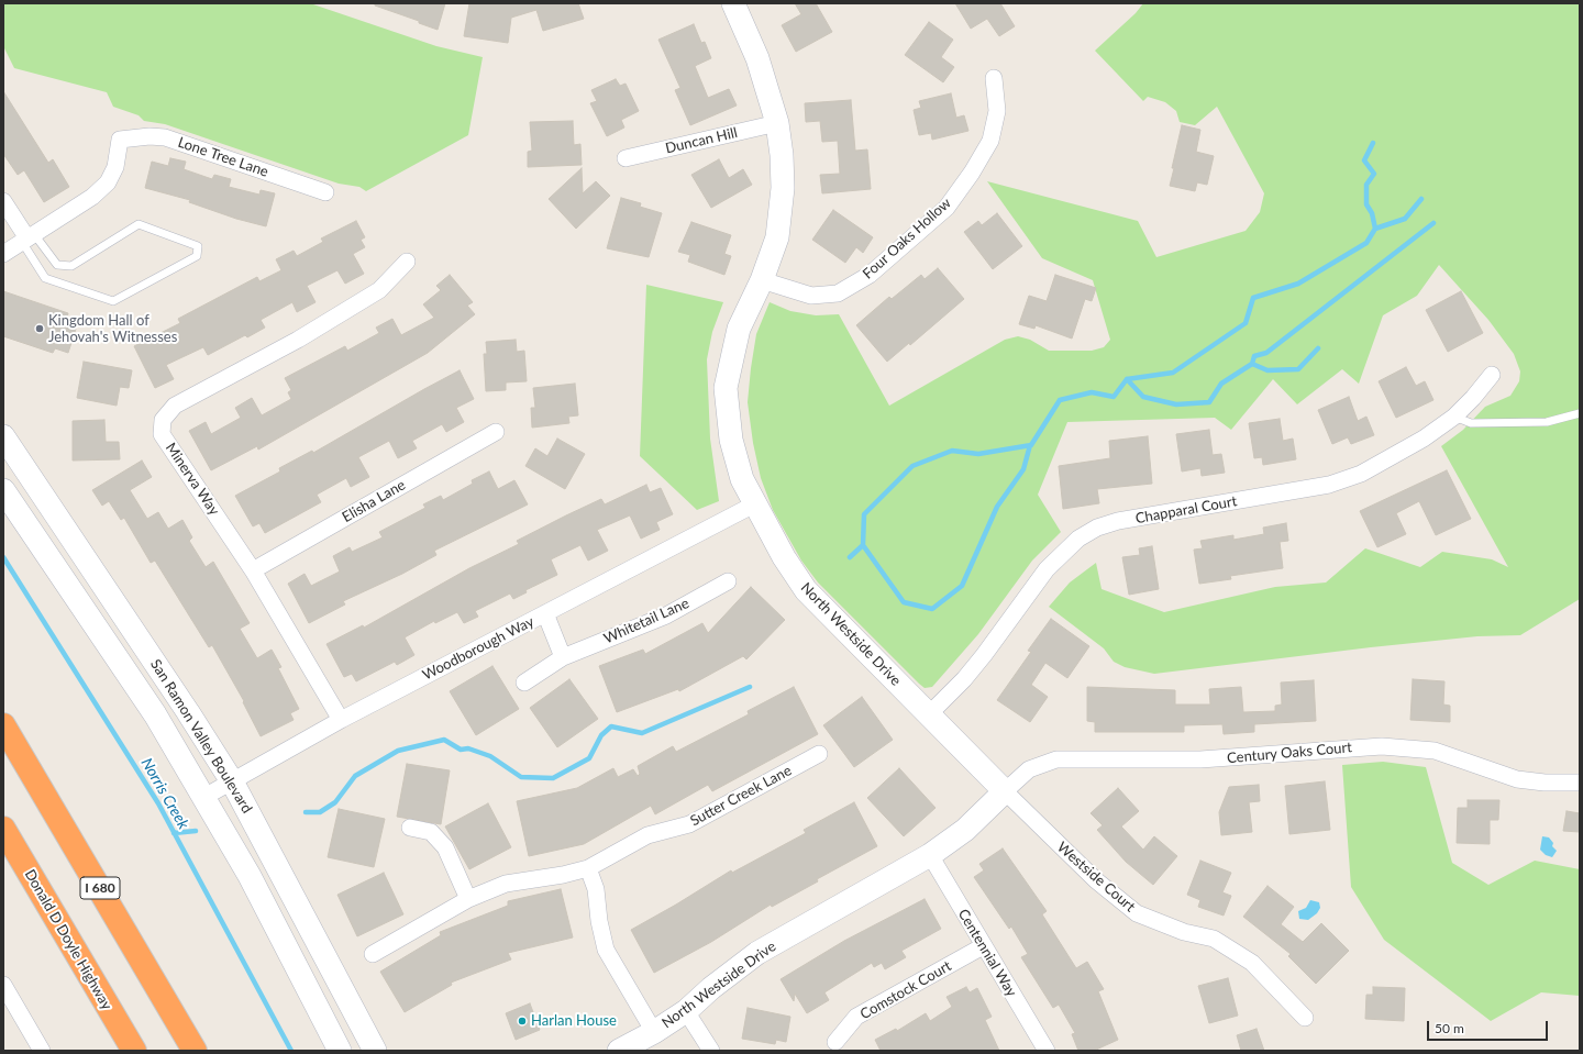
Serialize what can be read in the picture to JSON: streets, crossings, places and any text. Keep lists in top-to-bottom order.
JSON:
{
  "streets": {
    "highway": ["I 680", "Donald D Doyle Highway"],
    "street": [
      "Duncan Hill",
      "Lone Tree Lane",
      "Four Oaks Hollow",
      "Minerva Way",
      "Elisha Lane",
      "Chapparal Court",
      "Whitetail Lane",
      "North Westside Drive",
      "Woodborough Way",
      "San Ramon Valley Boulevard",
      "Century Oaks Court",
      "Sutter Creek Lane",
      "Westside Court",
      "Centennial Way",
      "Comstock Court"
    ]
  },
  "crossings": [
    ["Duncan Hill", "North Westside Drive"],
    ["Four Oaks Hollow", "North Westside Drive"],
    ["Minerva Way", "Elisha Lane"],
    ["Minerva Way", "Woodborough Way"],
    ["Chapparal Court", "North Westside Drive"],
    ["North Westside Drive", "Woodborough Way"],
    ["North Westside Drive", "Century Oaks Court"],
    ["North Westside Drive", "Westside Court"],
    ["North Westside Drive", "Centennial Way"],
    ["Woodborough Way", "San Ramon Valley Boulevard"],
    ["Century Oaks Court", "Westside Court"],
    ["Centennial Way", "Comstock Court"]
  ],
  "water": ["Norris Creek"],
  "places": ["Kingdom Hall of Jehovah's Witnesses", "Harlan House"],
  "scale_bar": "50 m"
}
